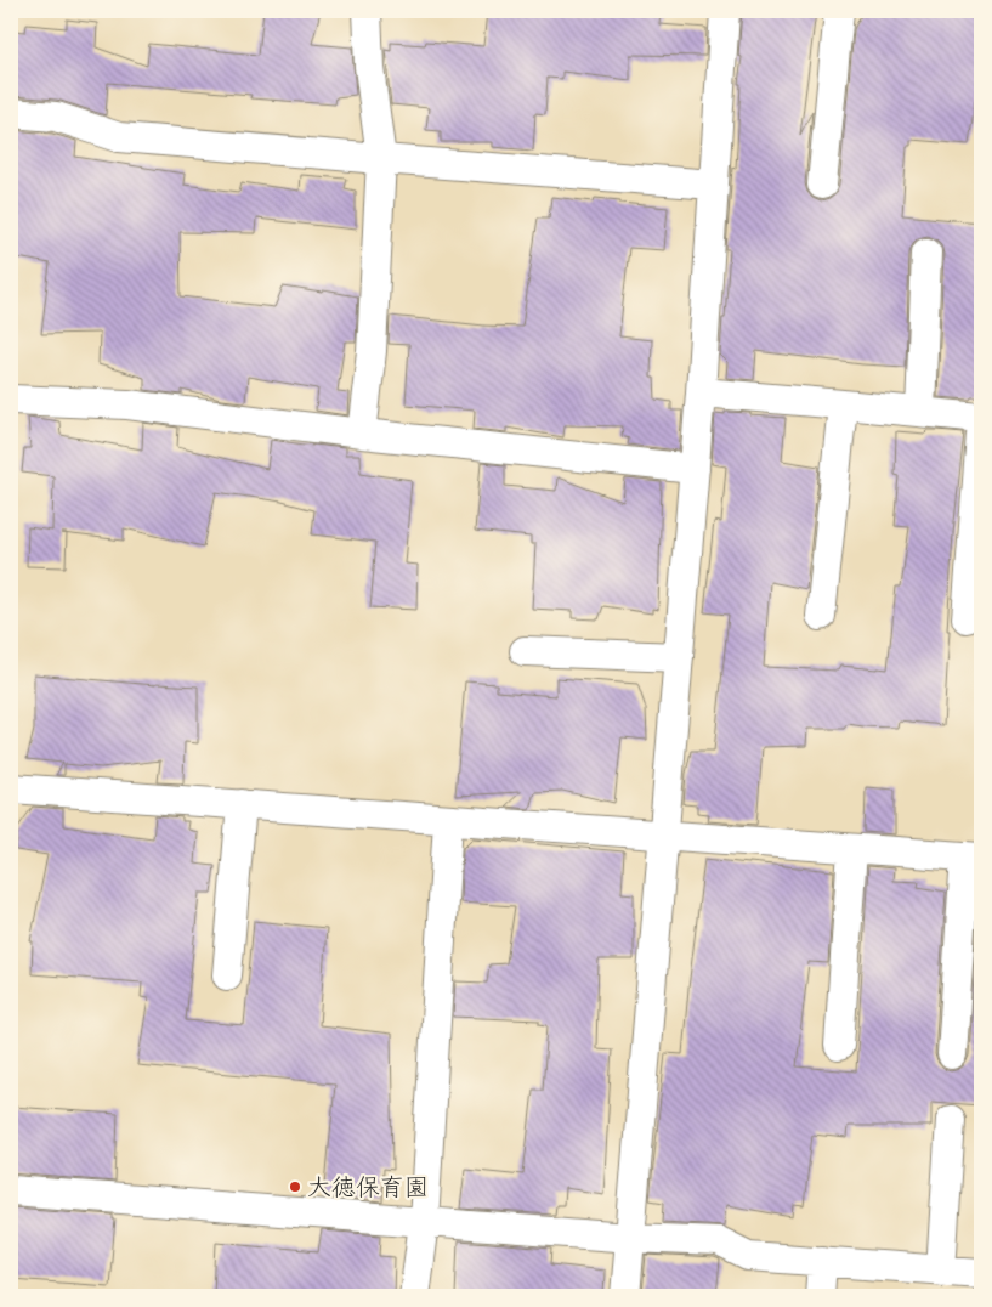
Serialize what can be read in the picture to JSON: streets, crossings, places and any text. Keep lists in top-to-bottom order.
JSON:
{
  "places": ["大徳保育園"]
}
